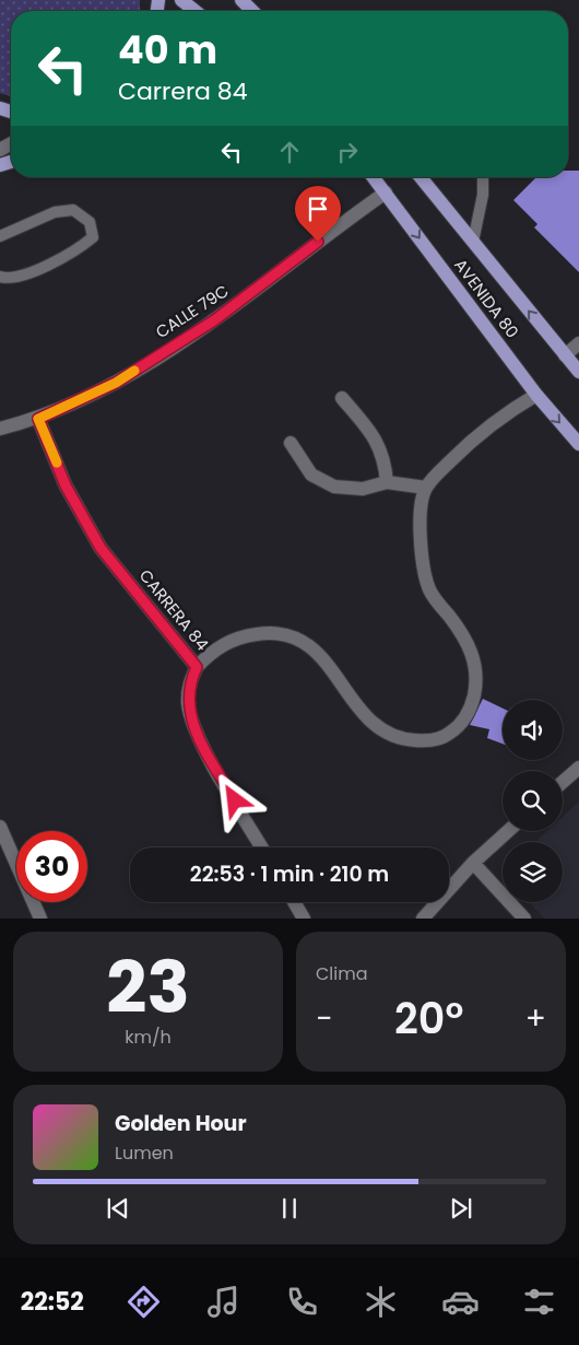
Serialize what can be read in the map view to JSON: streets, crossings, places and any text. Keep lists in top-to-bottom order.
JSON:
{
  "streets": {
    "main road": ["AVENIDA 80"],
    "street": ["CALLE 79C", "CARRERA 84"]
  },
  "crossings": [
    ["AVENIDA 80", "CALLE 79C"],
    ["CALLE 79C", "CARRERA 84"]
  ],
  "page": {
    "turn": ["40 m", "Carrera 84"],
    "limit": "30",
    "trip": "22:53 · 1 min · 210 m",
    "tile": [
      ["23", "km/h"],
      "Clima"
    ],
    "heat": ["−", "20°", "+"],
    "song": ["Golden Hour", "Lumen"],
    "tabs": "22:52"
  }
}
